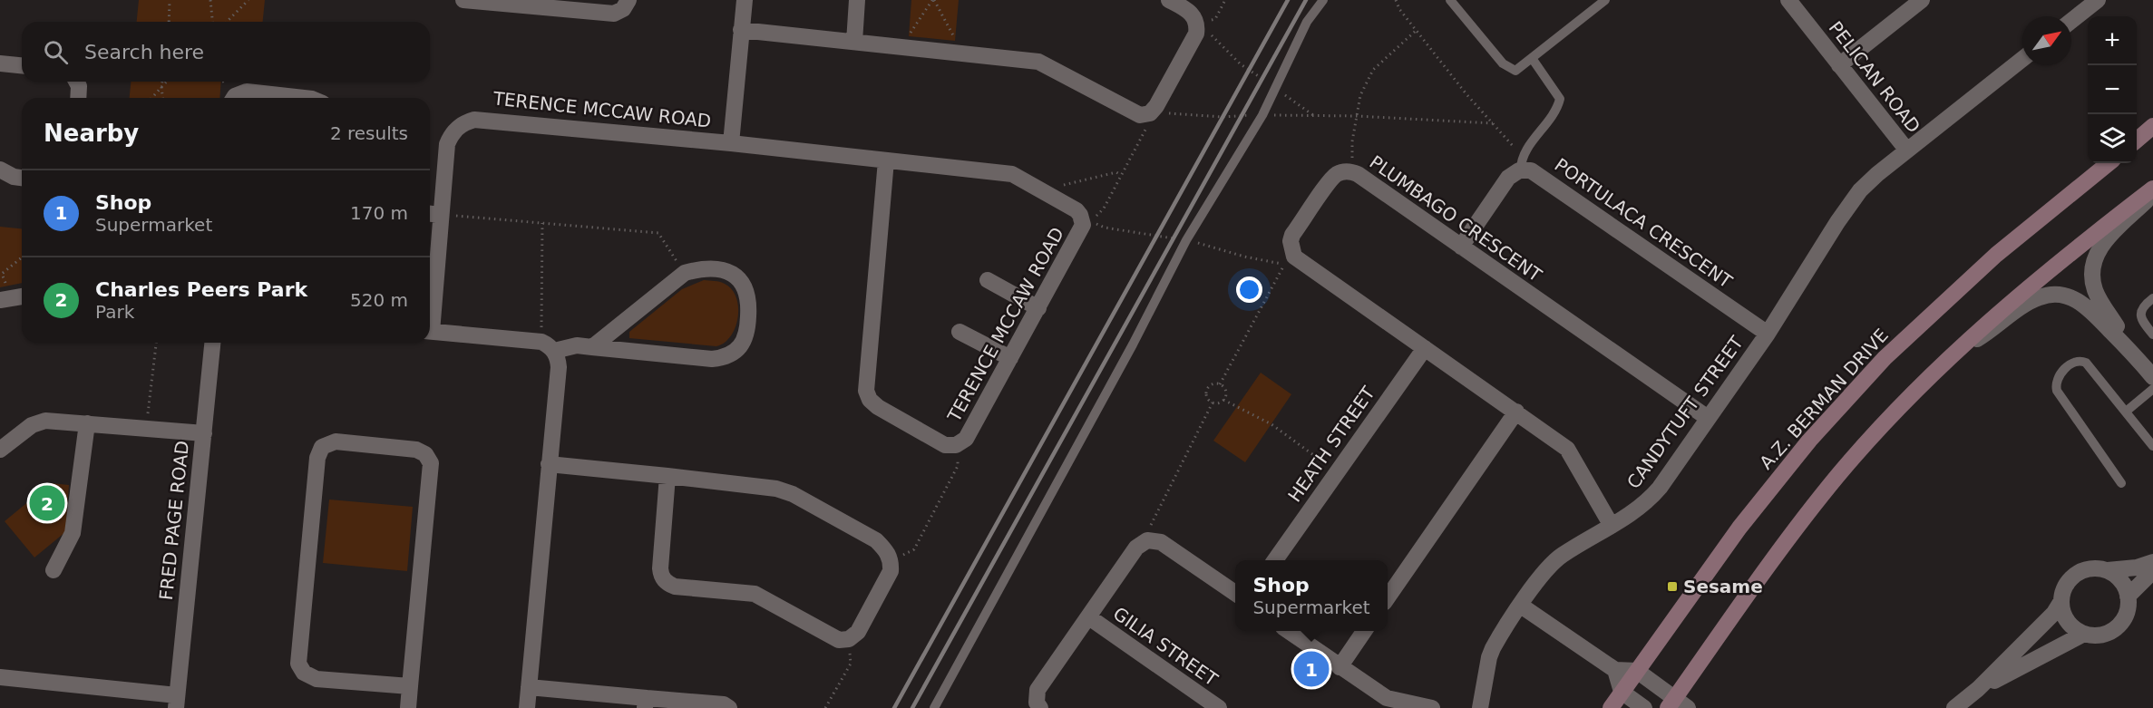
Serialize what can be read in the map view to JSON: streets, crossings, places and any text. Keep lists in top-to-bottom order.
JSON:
{
  "streets": {
    "main road": ["A.Z. BERMAN DRIVE"],
    "street": [
      "PELICAN ROAD",
      "TERENCE MCCAW ROAD",
      "PLUMBAGO CRESCENT",
      "PORTULACA CRESCENT",
      "CANDYTUFT STREET",
      "HEATH STREET",
      "FRED PAGE ROAD",
      "GILIA STREET"
    ]
  },
  "crossings": [
    ["PELICAN ROAD", "PORTULACA CRESCENT"],
    ["PELICAN ROAD", "CANDYTUFT STREET"],
    ["PLUMBAGO CRESCENT", "CANDYTUFT STREET"],
    ["PLUMBAGO CRESCENT", "HEATH STREET"],
    ["PORTULACA CRESCENT", "CANDYTUFT STREET"]
  ],
  "places": {
    "transit": ["Sesame"]
  },
  "north": "top right",
  "page": {
    "map_buttons": ["+", "−"],
    "search": "Search here",
    "heading": ["Nearby", "2 results"],
    "list": [
      {
        "mark": "1",
        "name": "Shop",
        "note": "Supermarket",
        "value": "170 m"
      },
      {
        "mark": "2",
        "name": "Charles Peers Park",
        "note": "Park",
        "value": "520 m"
      }
    ],
    "pins": ["2", "1"],
    "popup": ["Shop", "Supermarket"]
  }
}
